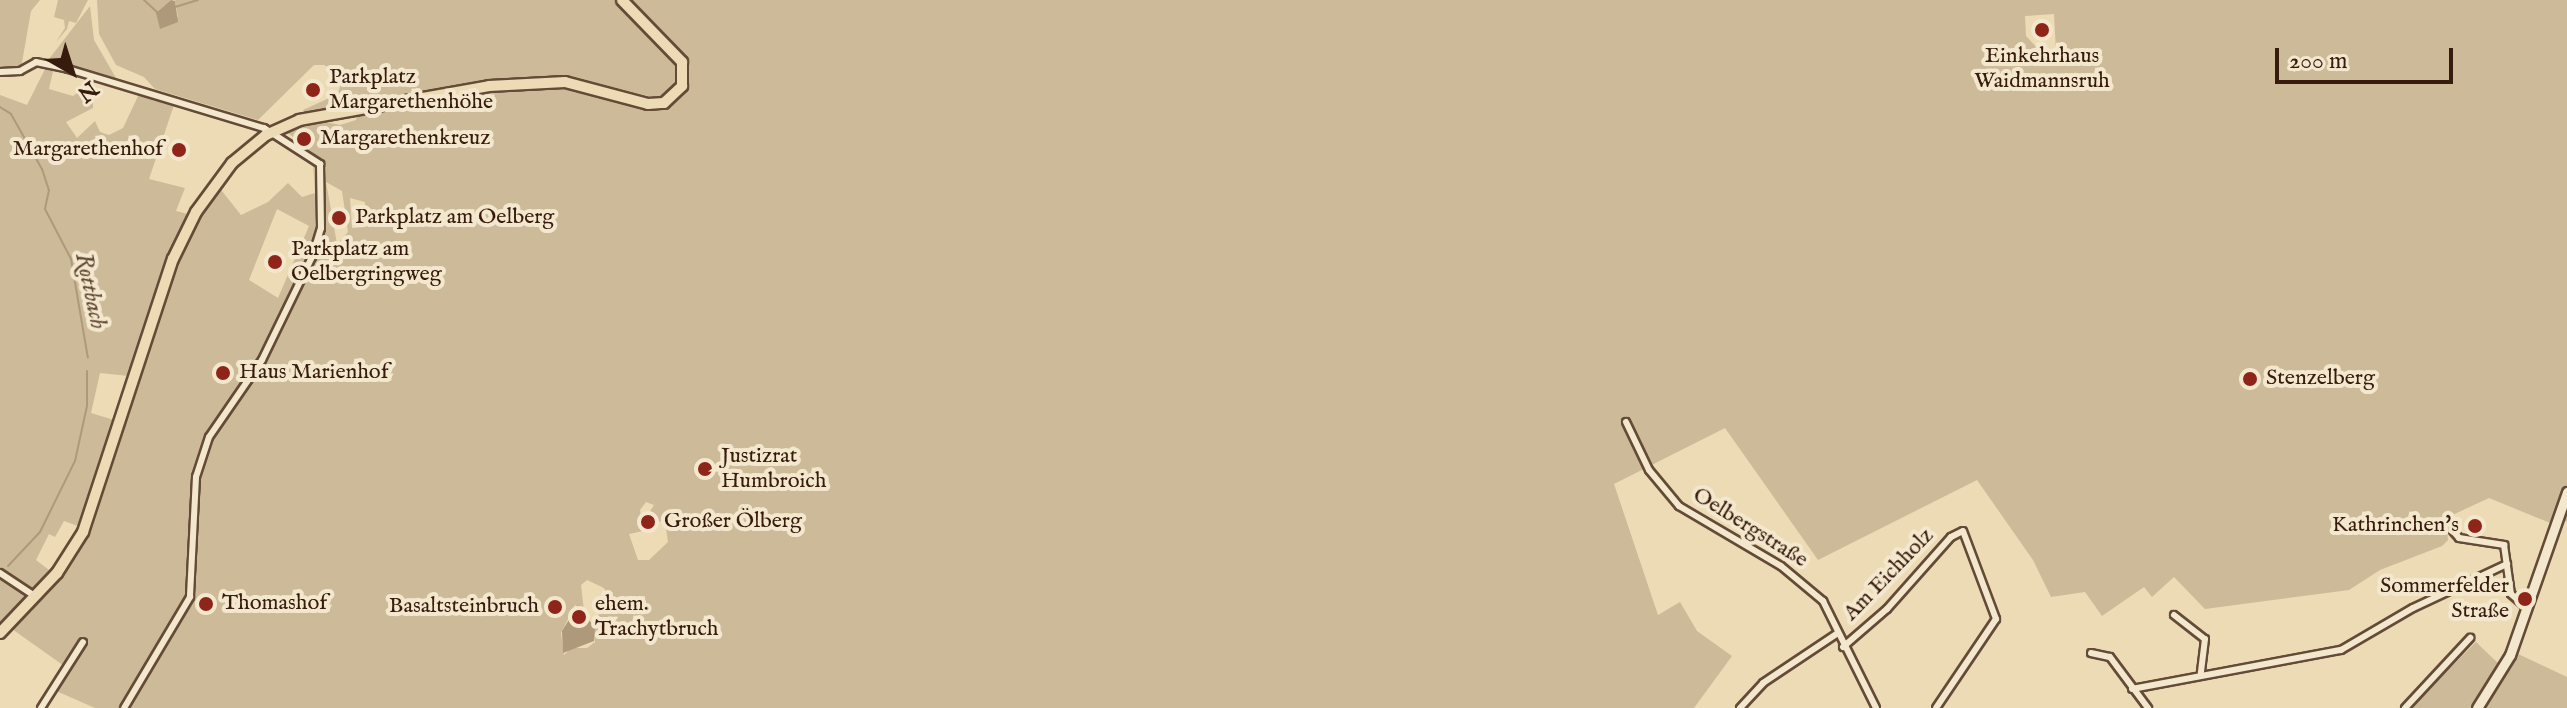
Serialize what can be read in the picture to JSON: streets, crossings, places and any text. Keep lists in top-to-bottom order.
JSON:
{
  "streets": {
    "street": ["Oelbergstraße", "Am Eichholz"]
  },
  "crossings": [
    ["Oelbergstraße", "Am Eichholz"]
  ],
  "water": ["Rottbach"],
  "places": [
    "Einkehrhaus Waidmannsruh",
    "Parkplatz Margarethenhöhe",
    "Margarethenkreuz",
    "Margarethenhof",
    "Parkplatz am Oelberg",
    "Parkplatz am Oelbergringweg",
    "Haus Marienhof",
    "Stenzelberg",
    "Justizrat Humbroich",
    "Großer Ölberg",
    "Kathrinchen's",
    "Sommerfelder Straße",
    "Thomashof",
    "Basaltsteinbruch",
    "ehem. Trachytbruch"
  ],
  "scale_bar": "200 m",
  "north": "bottom right"
}
